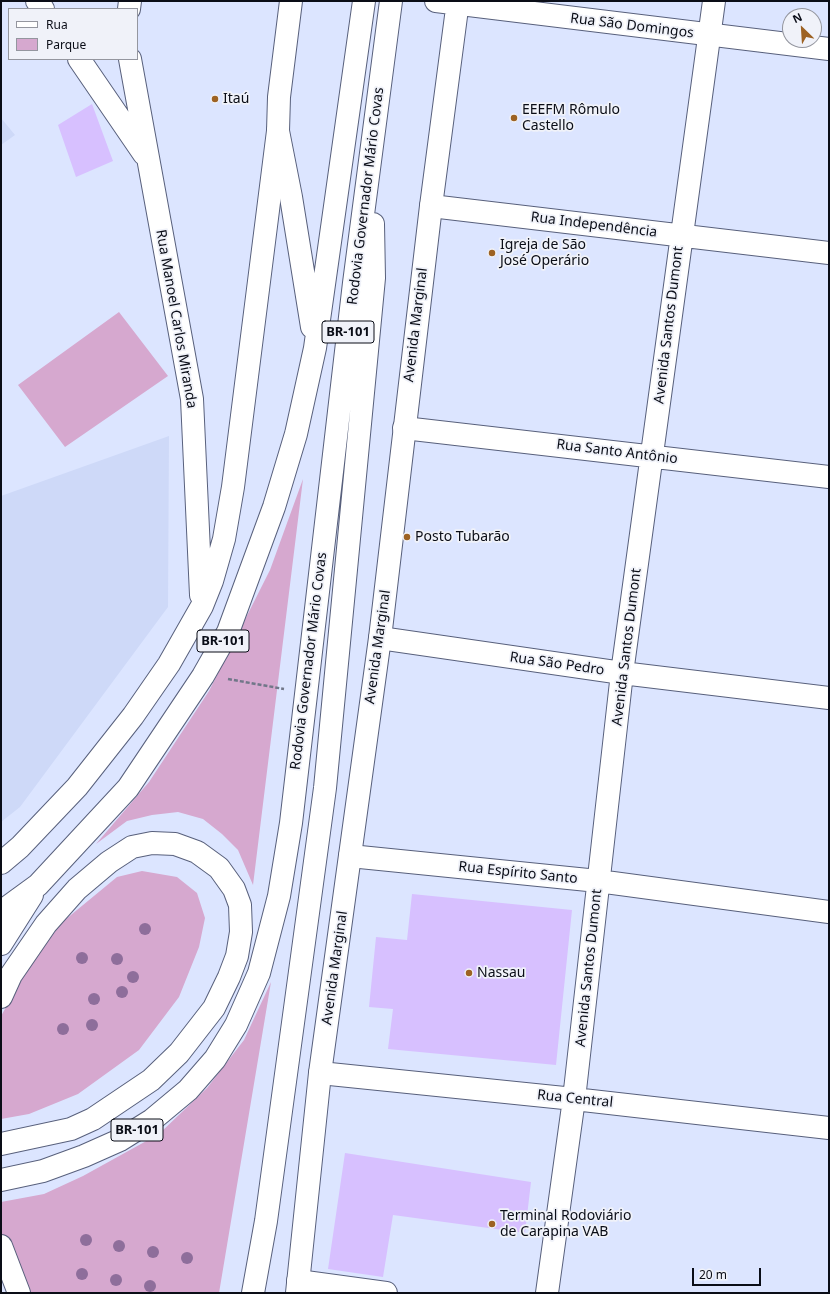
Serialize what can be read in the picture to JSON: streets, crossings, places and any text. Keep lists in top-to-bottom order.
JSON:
{
  "streets": {
    "street": [
      "Rua São Domingos",
      "Rodovia Governador Mário Covas",
      "Rua Independência",
      "Rua Manoel Carlos Miranda",
      "Avenida Marginal",
      "Avenida Santos Dumont",
      "BR-101",
      "Rua Santo Antônio",
      "Rua São Pedro",
      "Rua Espírito Santo",
      "Rua Central"
    ]
  },
  "crossings": [
    ["Rua São Domingos", "Avenida Marginal"],
    ["Rua São Domingos", "Avenida Santos Dumont"],
    ["Rua Independência", "Avenida Marginal"],
    ["Rua Independência", "Avenida Santos Dumont"],
    ["Avenida Marginal", "Rua Santo Antônio"],
    ["Avenida Marginal", "Rua São Pedro"],
    ["Avenida Marginal", "Rua Espírito Santo"],
    ["Avenida Marginal", "Rua Central"],
    ["Avenida Santos Dumont", "Rua Santo Antônio"],
    ["Avenida Santos Dumont", "Rua São Pedro"],
    ["Avenida Santos Dumont", "Rua Espírito Santo"],
    ["Avenida Santos Dumont", "Rua Central"]
  ],
  "places": [
    "Itaú",
    "EEEFM Rômulo Castello",
    "Igreja de São José Operário",
    "Posto Tubarão",
    "Nassau",
    "Terminal Rodoviário de Carapina VAB"
  ],
  "legend": ["Rua", "Parque"],
  "scale_bar": "20 m",
  "north": "top left"
}
